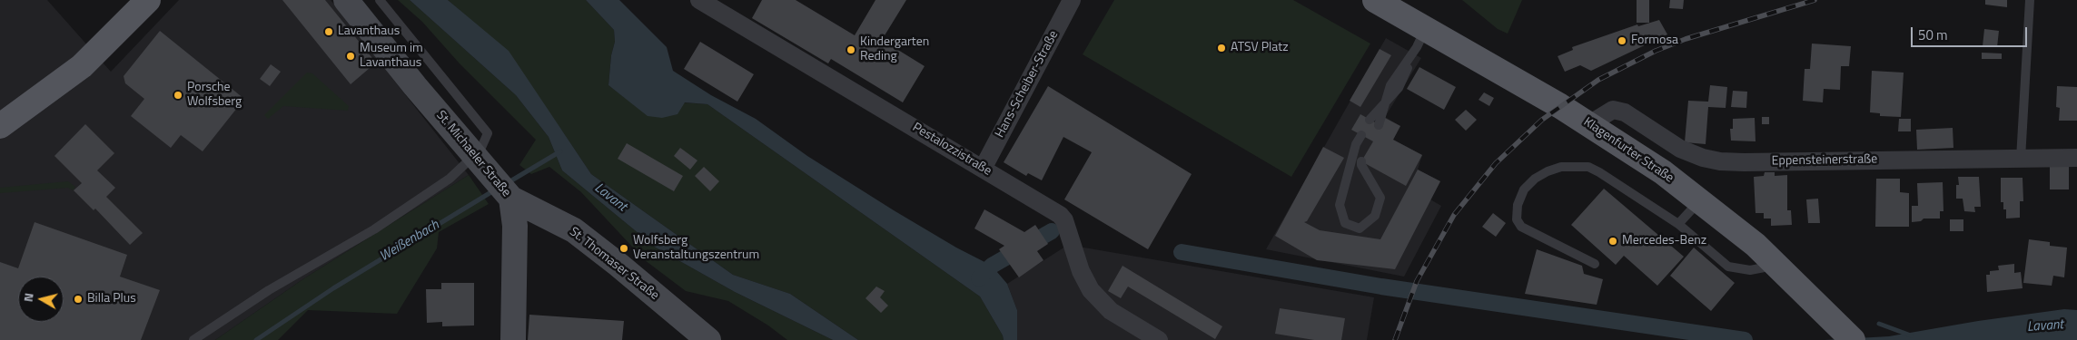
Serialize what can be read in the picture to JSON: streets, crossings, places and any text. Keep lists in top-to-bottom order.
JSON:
{
  "streets": {
    "main road": ["Klagenfurter Straße", "St. Michaeler Straße", "St. Thomaser Straße"],
    "street": ["Hans-Scheiber-Straße", "Pestalozzistraße", "Eppensteinerstraße"]
  },
  "crossings": [
    ["Hans-Scheiber-Straße", "Pestalozzistraße"],
    ["Klagenfurter Straße", "Eppensteinerstraße"],
    ["St. Michaeler Straße", "St. Thomaser Straße"]
  ],
  "water": ["Lavant", "Weißenbach"],
  "places": [
    "Lavanthaus",
    "Formosa",
    "ATSV Platz",
    "Kindergarten Reding",
    "Museum im Lavanthaus",
    "Porsche Wolfsberg",
    "Mercedes-Benz",
    "Wolfsberg Veranstaltungszentrum",
    "Billa Plus"
  ],
  "scale_bar": "50 m",
  "north": "left"
}
